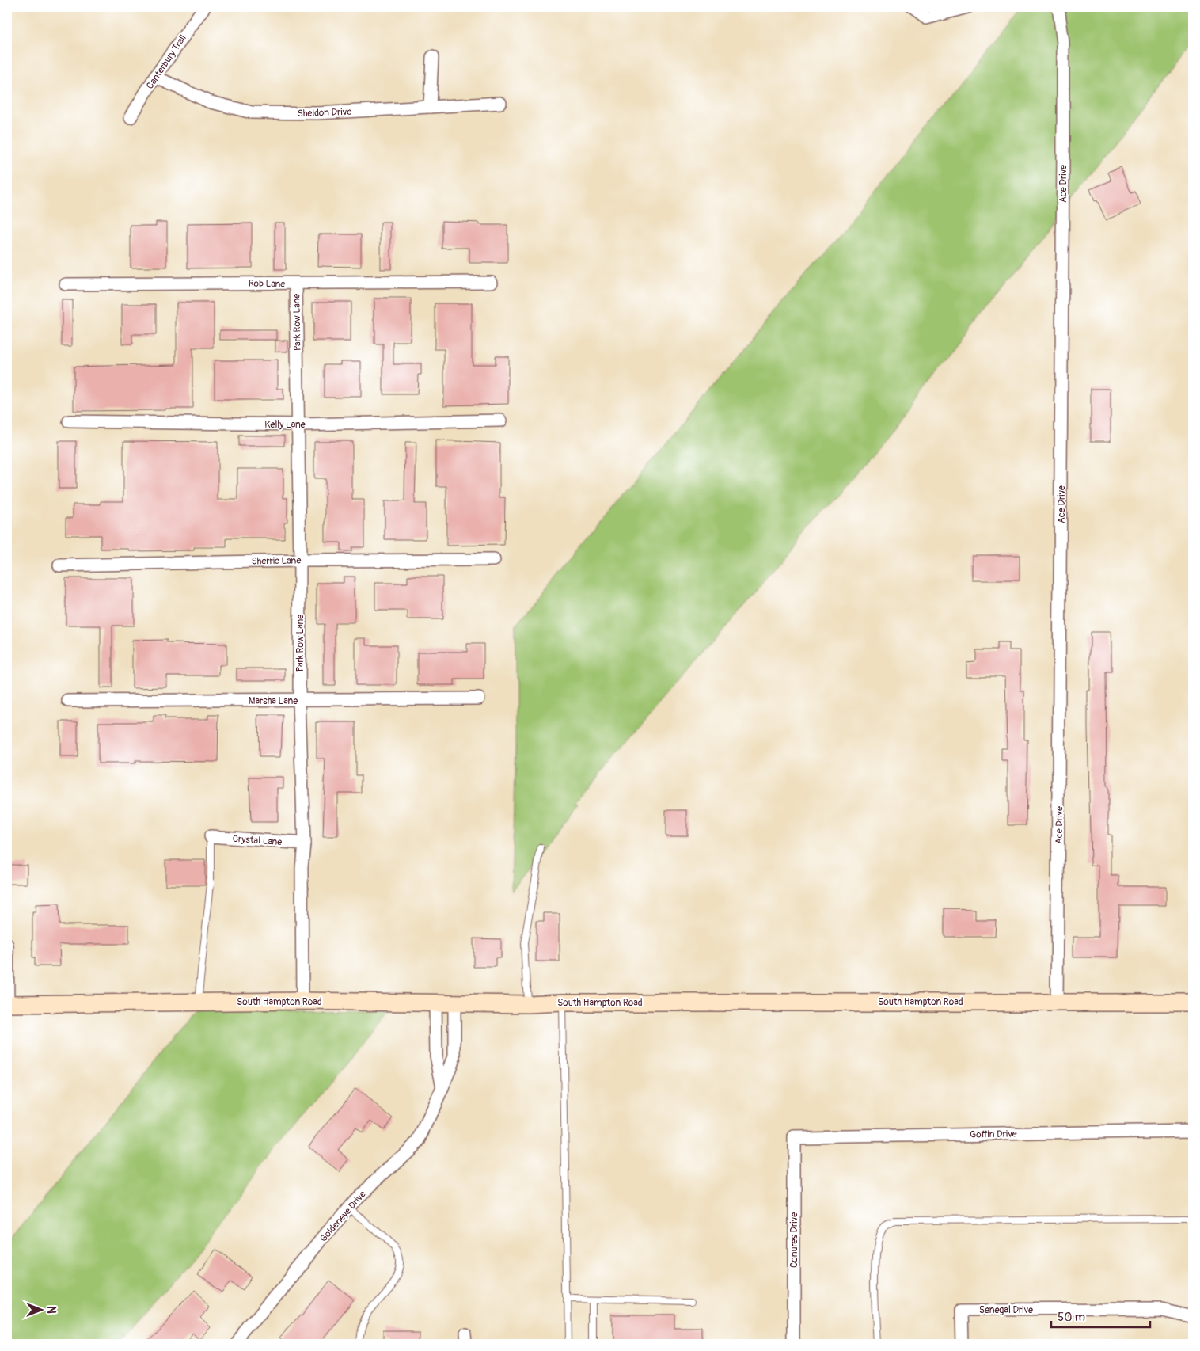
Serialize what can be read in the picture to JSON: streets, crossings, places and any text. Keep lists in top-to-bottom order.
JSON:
{
  "streets": {
    "main road": ["South Hampton Road"],
    "street": [
      "Canterbury Trail",
      "Sheldon Drive",
      "Ace Drive",
      "Rob Lane",
      "Park Row Lane",
      "Kelly Lane",
      "Sherrie Lane",
      "Marsha Lane",
      "Crystal Lane",
      "Goffin Drive",
      "Goldeneye Drive",
      "Conures Drive",
      "Senegal Drive"
    ]
  },
  "crossings": [
    ["Canterbury Trail", "Sheldon Drive"],
    ["Ace Drive", "South Hampton Road"],
    ["Rob Lane", "Park Row Lane"],
    ["Park Row Lane", "Kelly Lane"],
    ["Park Row Lane", "Sherrie Lane"],
    ["Park Row Lane", "Marsha Lane"],
    ["Park Row Lane", "Crystal Lane"],
    ["Park Row Lane", "South Hampton Road"],
    ["South Hampton Road", "Goldeneye Drive"],
    ["Goffin Drive", "Conures Drive"]
  ],
  "scale_bar": "50 m",
  "north": "right"
}
